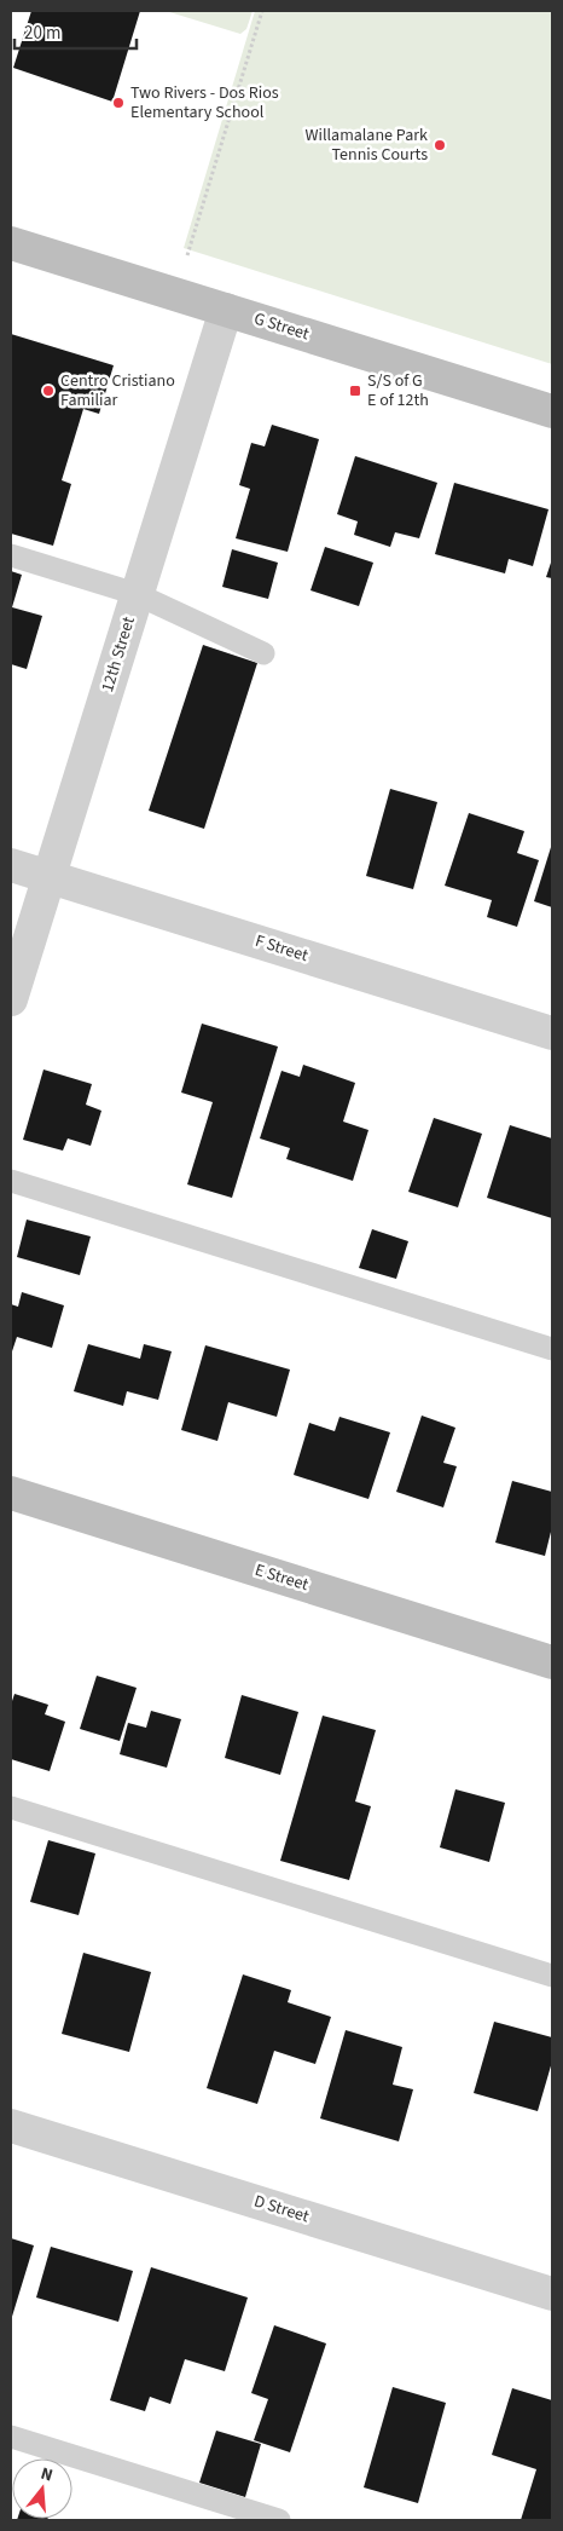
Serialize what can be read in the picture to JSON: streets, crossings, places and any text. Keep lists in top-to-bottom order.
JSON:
{
  "streets": {
    "street": [
      "G Street",
      "12th Street",
      "F Street",
      "E Street",
      "D Street"
    ]
  },
  "crossings": [
    ["G Street", "12th Street"],
    ["12th Street", "F Street"]
  ],
  "places": {
    "other": ["Two Rivers - Dos Rios Elementary School", "Willamalane Park Tennis Courts", "Centro Cristiano Familiar"],
    "transit": ["S/S of G E of 12th"]
  },
  "scale_bar": "20 m",
  "north": "top"
}
